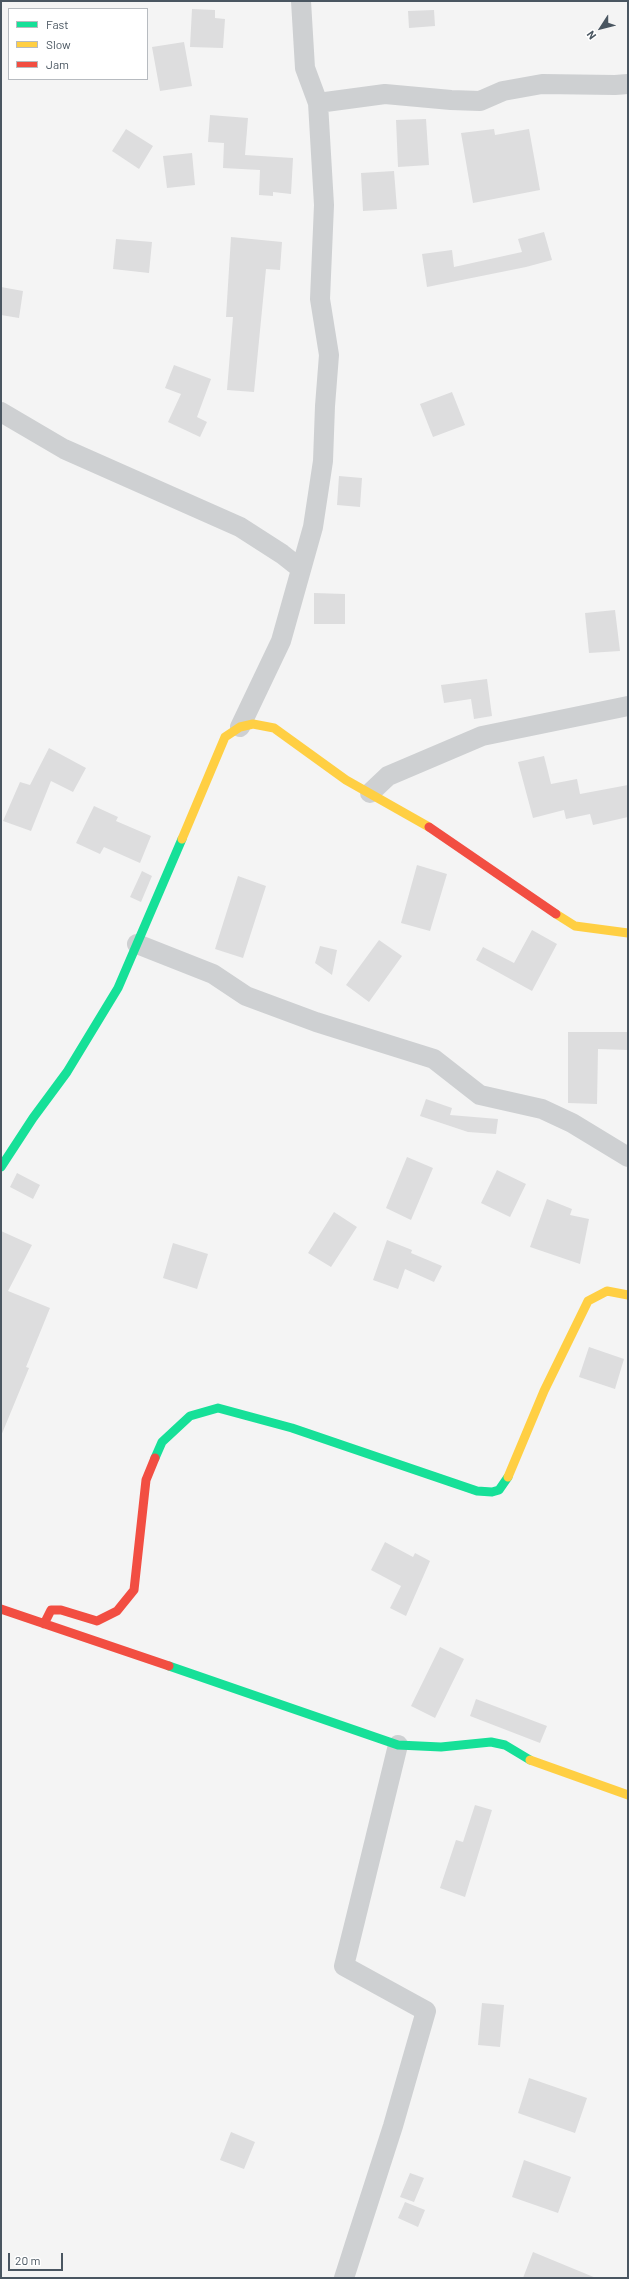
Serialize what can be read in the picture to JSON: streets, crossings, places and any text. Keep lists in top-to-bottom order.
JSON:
{
  "legend": ["Fast", "Slow", "Jam"],
  "scale_bar": "20 m",
  "north": "bottom left"
}
